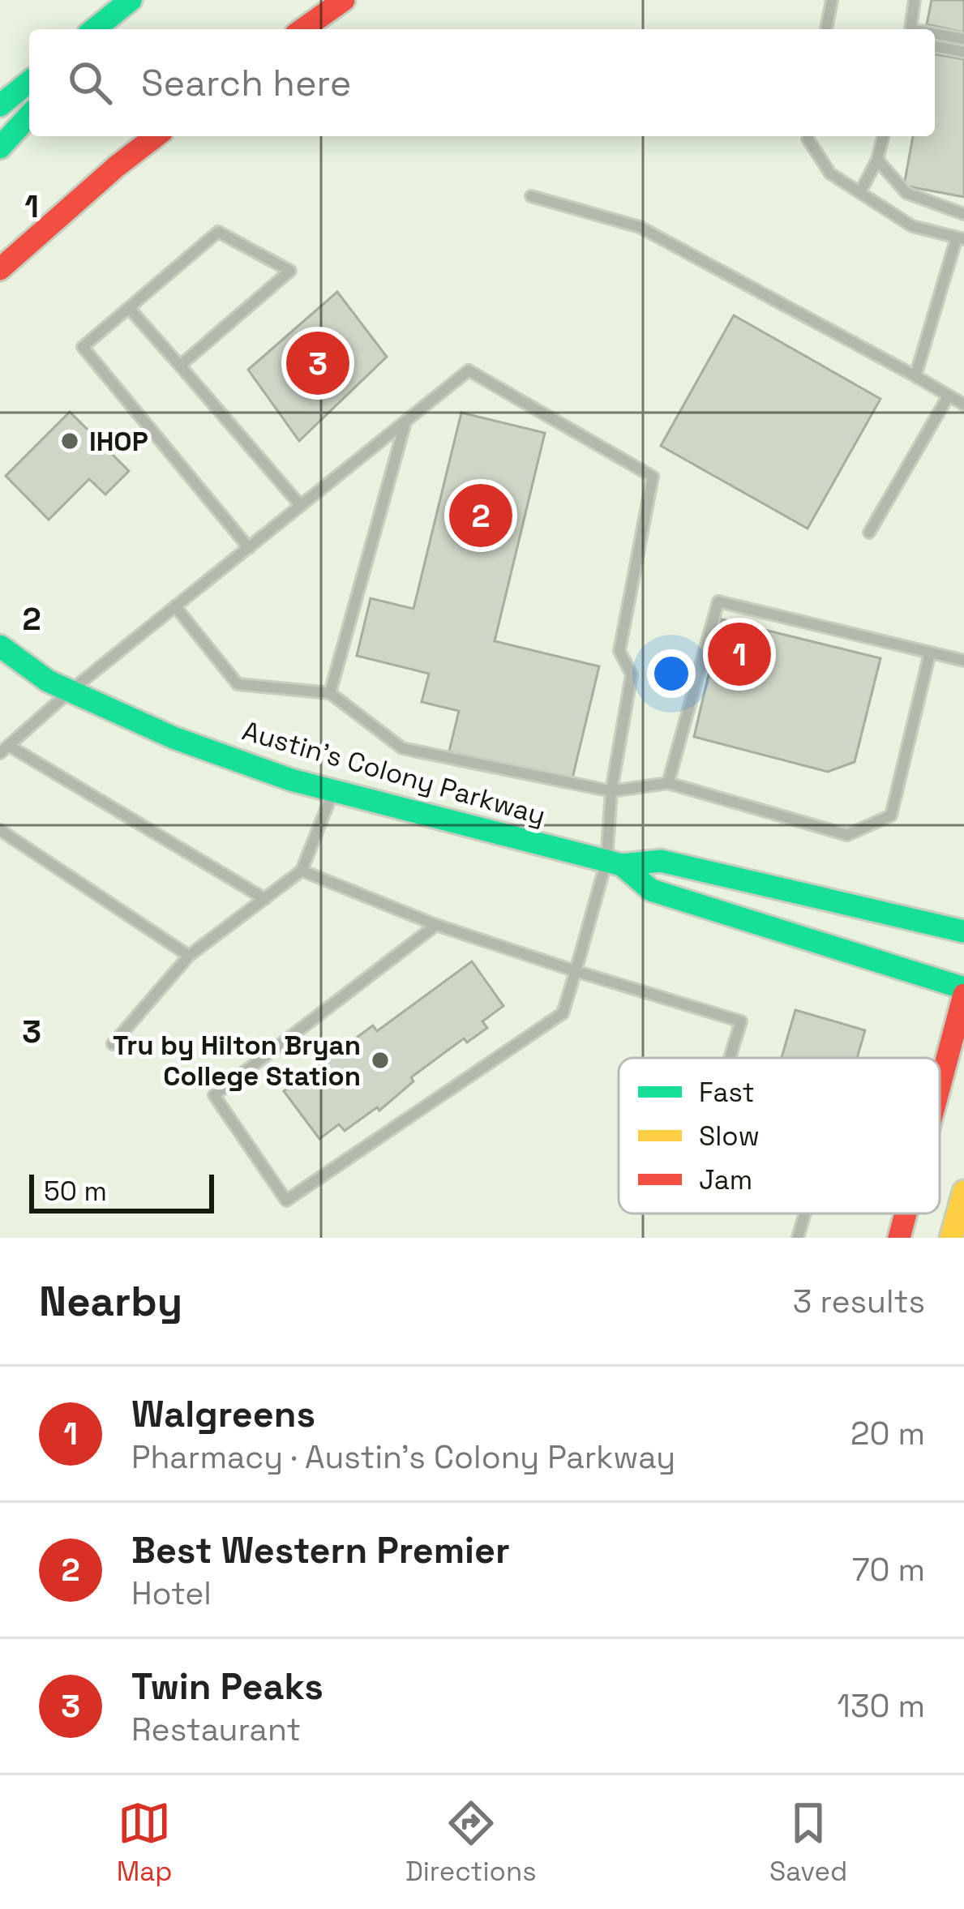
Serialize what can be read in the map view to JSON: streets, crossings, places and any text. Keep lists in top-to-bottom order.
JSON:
{
  "streets": {
    "main road": ["Austin's Colony Parkway"]
  },
  "places": ["IHOP", "Tru by Hilton Bryan College Station"],
  "legend": ["Fast", "Slow", "Jam"],
  "scale_bar": "50 m",
  "page": {
    "search": "Search here",
    "pins": ["3", "2", "1"],
    "scale": "50 m",
    "heading": ["Nearby", "3 results"],
    "list": [
      {
        "mark": "1",
        "name": "Walgreens",
        "note": "Pharmacy · Austin's Colony Parkway",
        "value": "20 m"
      },
      {
        "mark": "2",
        "name": "Best Western Premier",
        "note": "Hotel",
        "value": "70 m"
      },
      {
        "mark": "3",
        "name": "Twin Peaks",
        "note": "Restaurant",
        "value": "130 m"
      }
    ],
    "nav": ["Map", "Directions", "Saved"]
  },
  "grid": {
    "rows": ["1", "2", "3"]
  }
}
